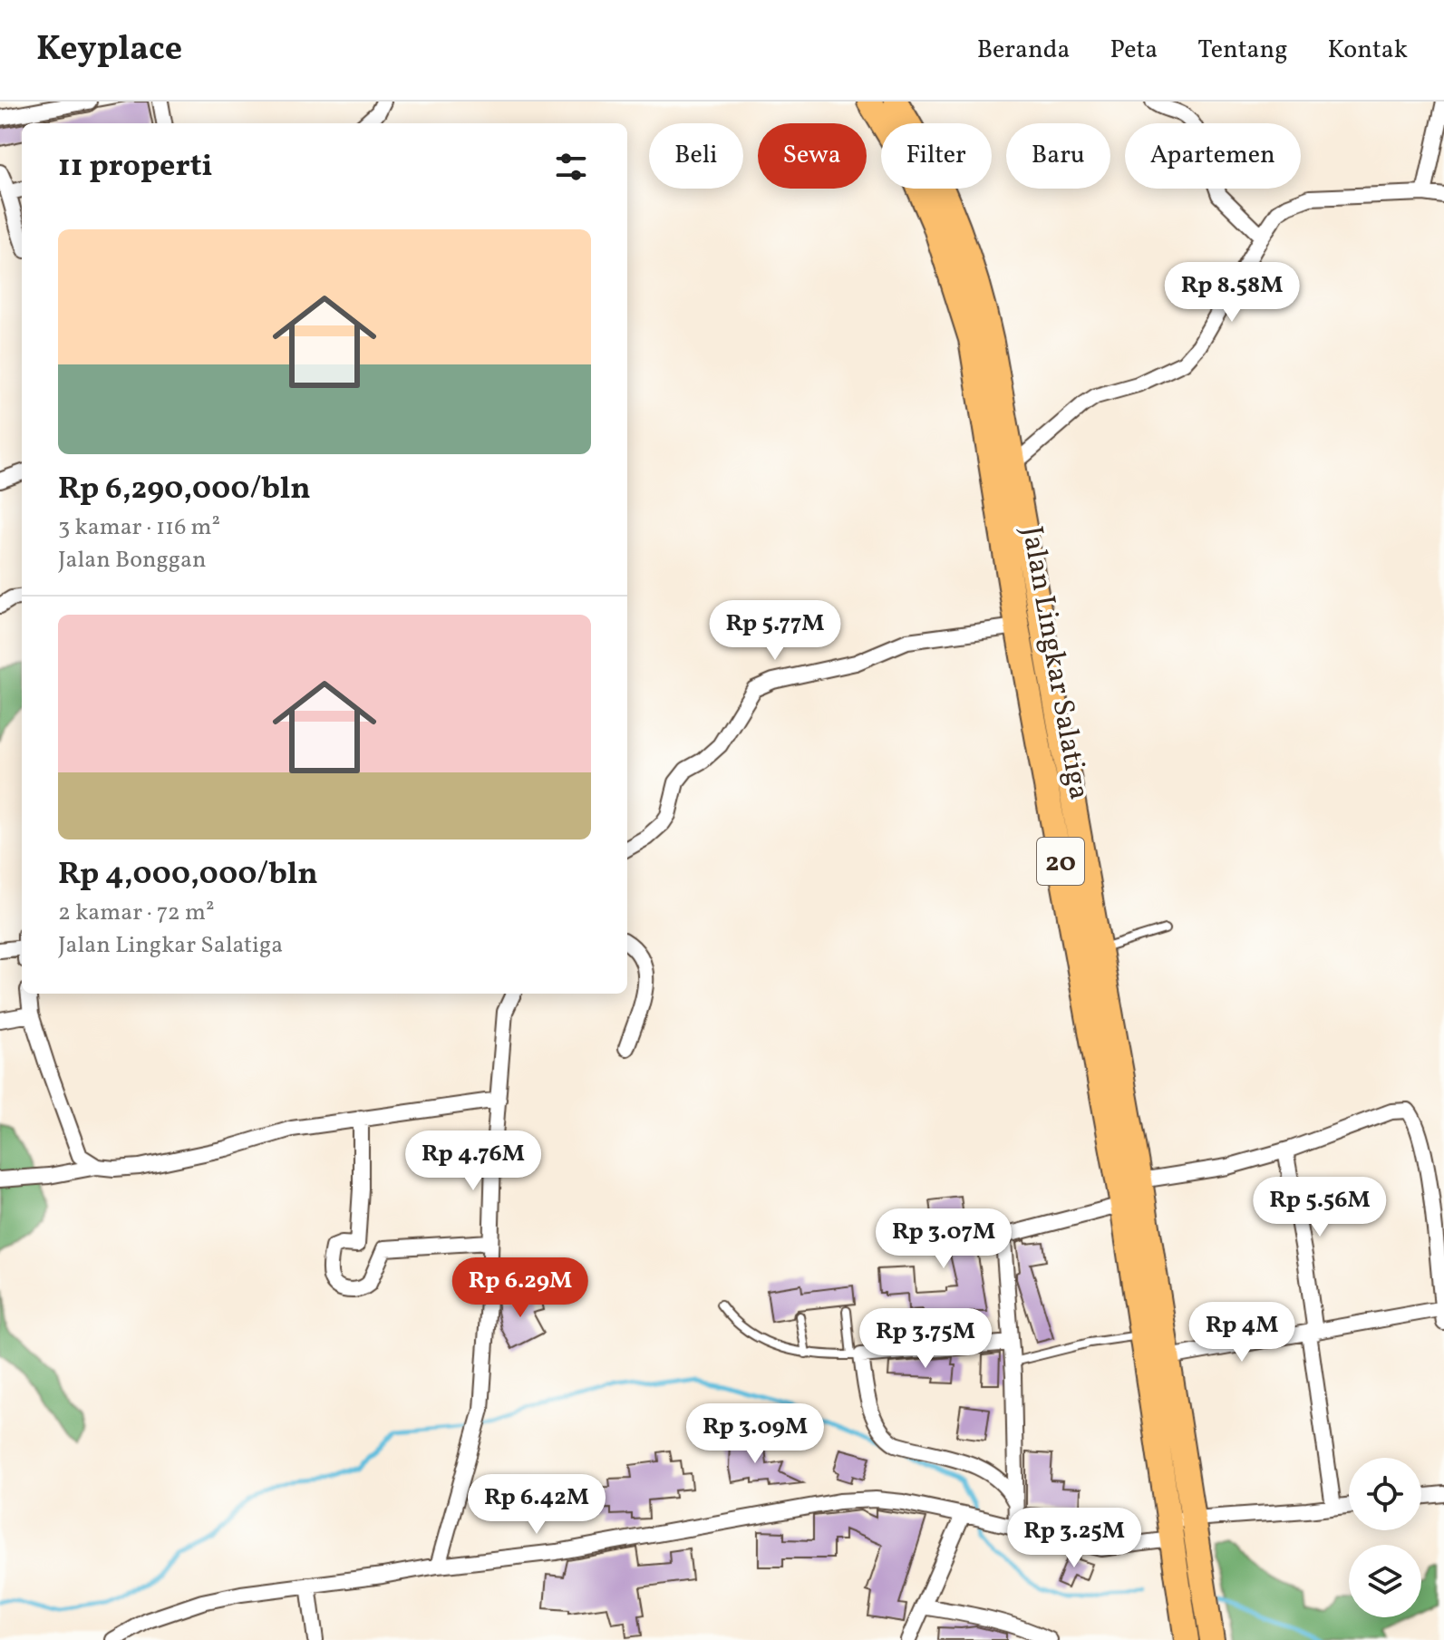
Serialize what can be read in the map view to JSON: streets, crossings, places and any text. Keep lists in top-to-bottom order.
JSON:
{
  "streets": {
    "highway": ["Jalan Lingkar Salatiga", "20"]
  },
  "page": {
    "header": "Keyplace",
    "nav": [
      "Beranda",
      "Peta",
      "Tentang",
      "Kontak"
    ],
    "chip": [
      "Beli",
      "Sewa",
      "Filter",
      "Baru",
      "Apartemen"
    ],
    "heading": "11 properti",
    "list": [
      {
        "name": "Rp 6,290,000/bln",
        "note": "3 kamar · 116 m² · Jalan Bonggan"
      },
      {
        "name": "Rp 4,000,000/bln",
        "note": "2 kamar · 72 m² · Jalan Lingkar Salatiga"
      }
    ],
    "price": [
      "Rp 8.58M",
      "Rp 5.77M",
      "Rp 4.76M",
      "Rp 5.56M",
      "Rp 3.07M",
      "Rp 6.29M",
      "Rp 4M",
      "Rp 3.75M",
      "Rp 3.09M",
      "Rp 6.42M",
      "Rp 3.25M"
    ]
  }
}
